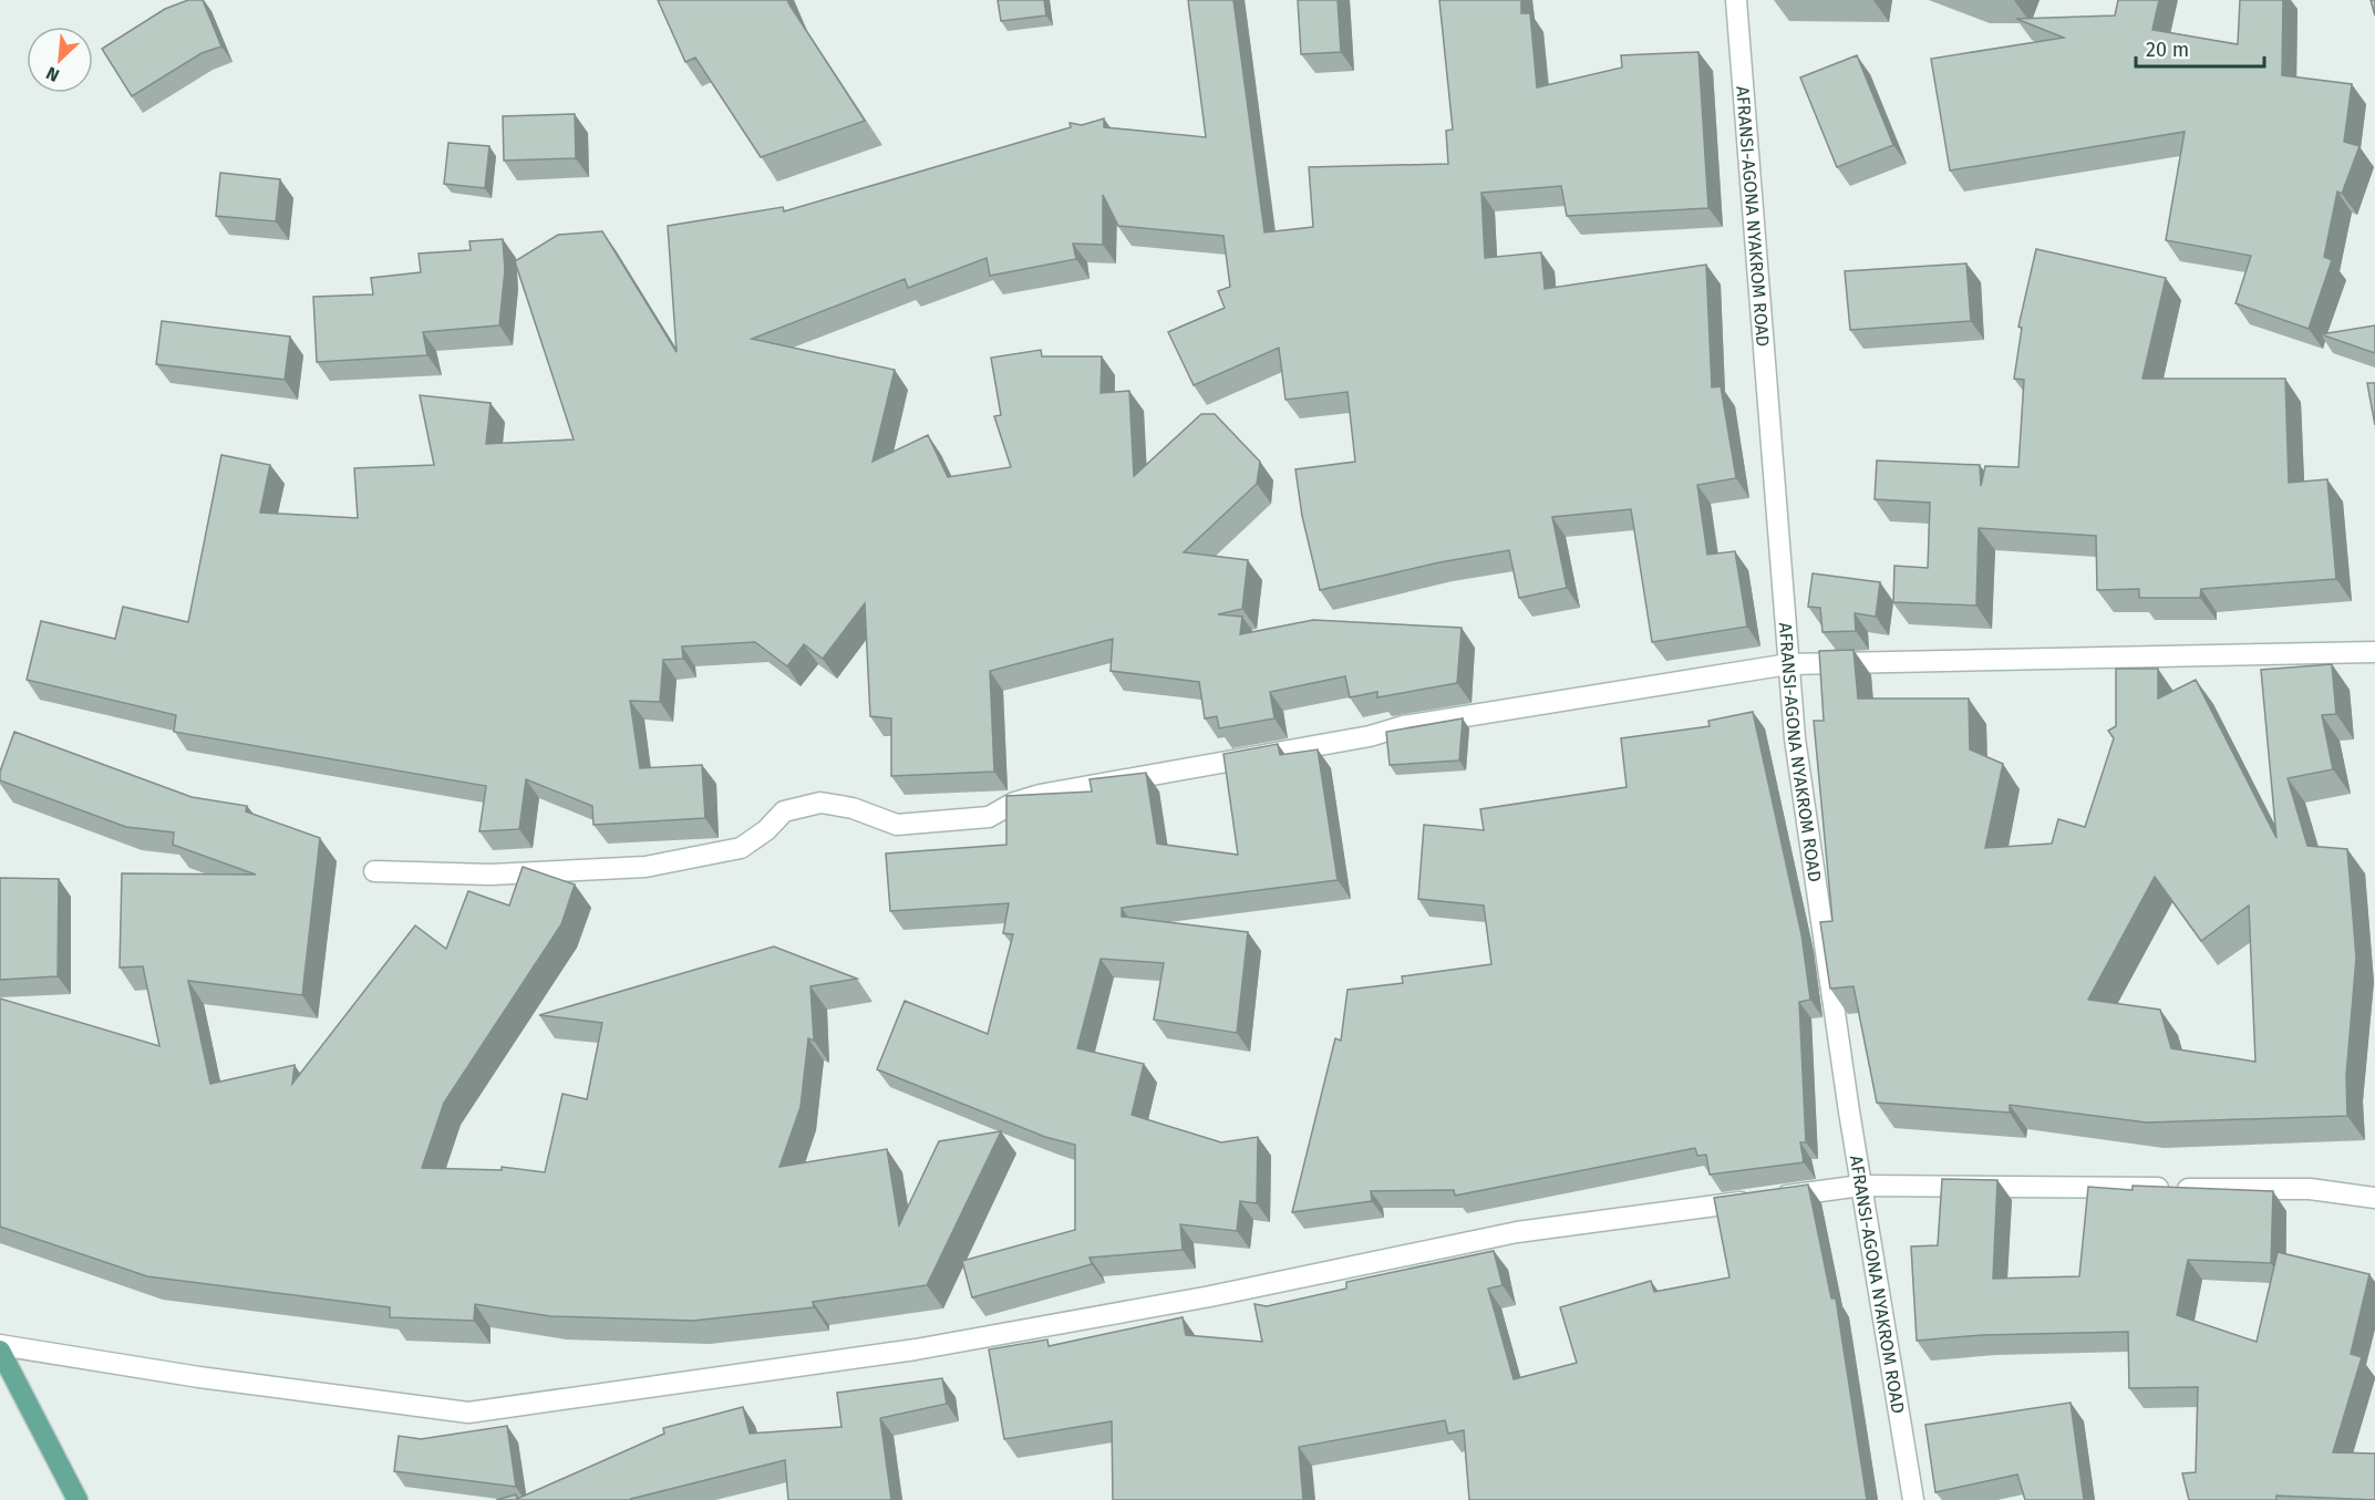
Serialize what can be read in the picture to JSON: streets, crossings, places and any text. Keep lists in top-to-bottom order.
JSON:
{
  "streets": {
    "street": ["AFRANSI-AGONA NYAKROM ROAD"]
  },
  "scale_bar": "20 m",
  "north": "bottom left"
}
